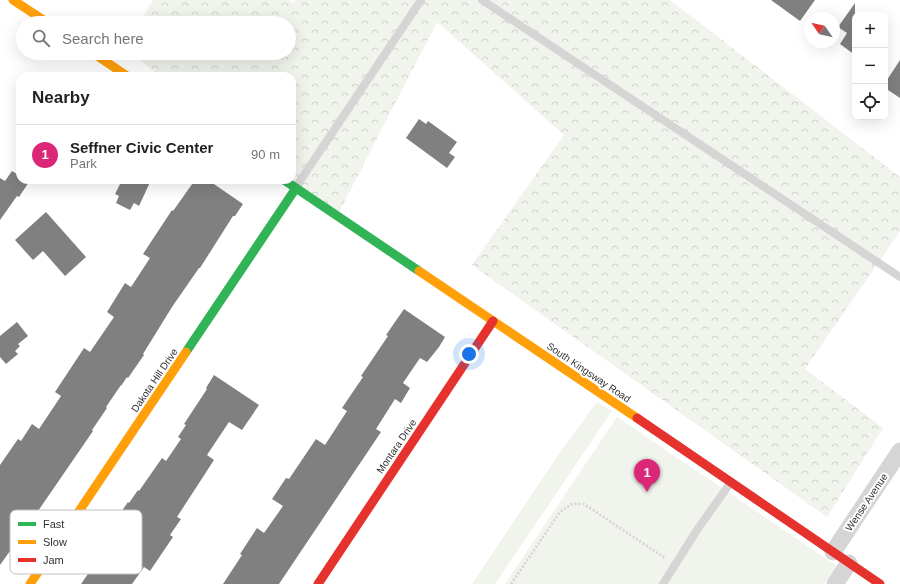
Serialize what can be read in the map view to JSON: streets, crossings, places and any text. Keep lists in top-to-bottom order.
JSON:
{
  "streets": {
    "street": [
      "South Kingsway Road",
      "Dakota Hill Drive",
      "Montara Drive",
      "Wense Avenue"
    ]
  },
  "crossings": [
    ["South Kingsway Road", "Dakota Hill Drive"],
    ["South Kingsway Road", "Montara Drive"],
    ["South Kingsway Road", "Wense Avenue"]
  ],
  "legend": ["Fast", "Slow", "Jam"],
  "north": "top left",
  "page": {
    "map_buttons": ["+", "−"],
    "search": "Search here",
    "heading": "Nearby",
    "list": [
      {
        "mark": "1",
        "name": "Seffner Civic Center",
        "note": "Park",
        "value": "90 m"
      }
    ],
    "pins": "1"
  }
}
